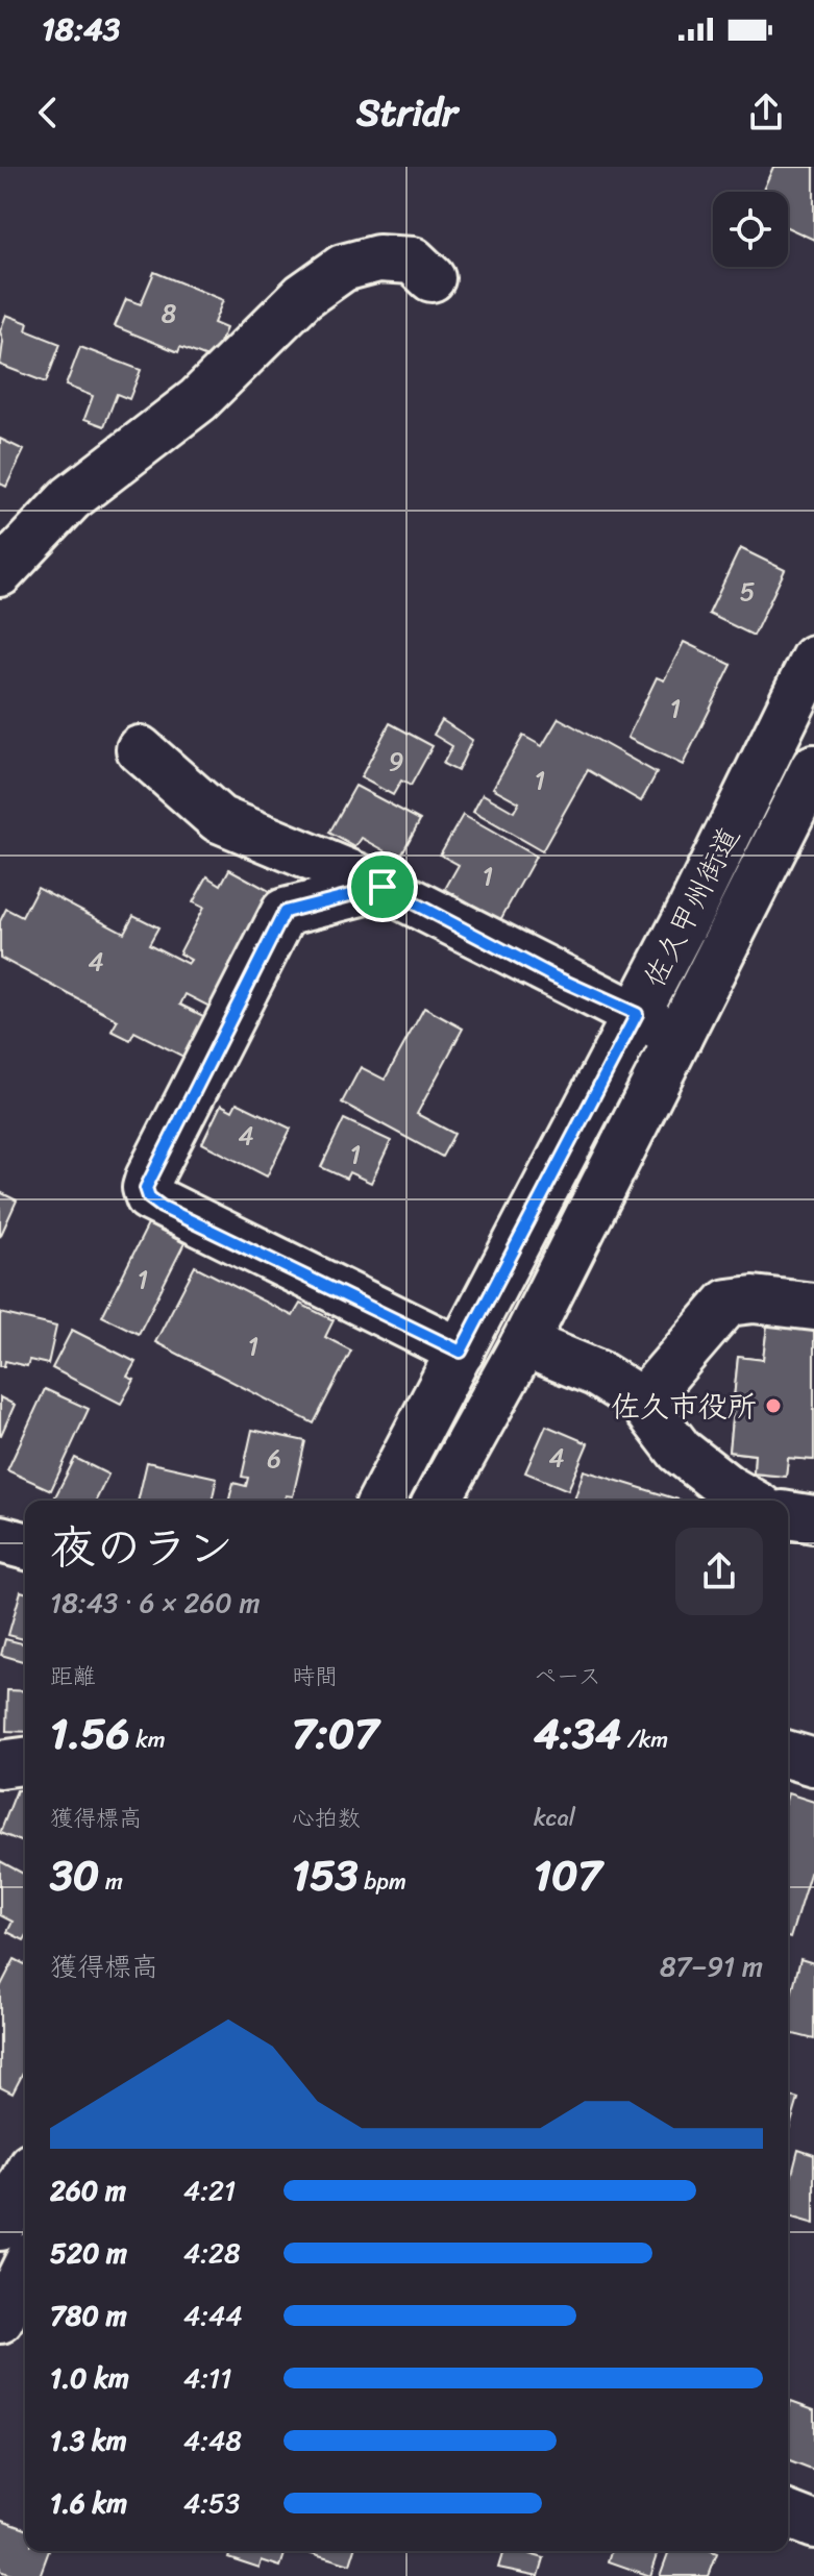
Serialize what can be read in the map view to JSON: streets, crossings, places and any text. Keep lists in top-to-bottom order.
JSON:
{
  "streets": {
    "main road": ["佐久甲州街道"]
  },
  "places": ["佐久市役所"],
  "house_numbers": [
    "8",
    "5",
    "1",
    "9",
    "1",
    "1",
    "4",
    "4",
    "1",
    "1",
    "1",
    "4",
    "6"
  ],
  "page": {
    "status": "18:43",
    "header": "Stridr",
    "heading": ["夜のラン", "18:43 · 6 × 260 m"],
    "stats": [
      ["距離", "1.56 km"],
      ["時間", "7:07"],
      ["ペース", "4:34 /km"],
      ["獲得標高", "30 m"],
      ["心拍数", "153 bpm"],
      ["kcal", "107"]
    ],
    "chart": ["獲得標高", "87–91 m"],
    "list": [
      {
        "name": "260 m",
        "note": "4:21"
      },
      {
        "name": "520 m",
        "note": "4:28"
      },
      {
        "name": "780 m",
        "note": "4:44"
      },
      {
        "name": "1.0 km",
        "note": "4:11"
      },
      {
        "name": "1.3 km",
        "note": "4:48"
      },
      {
        "name": "1.6 km",
        "note": "4:53"
      }
    ]
  }
}
